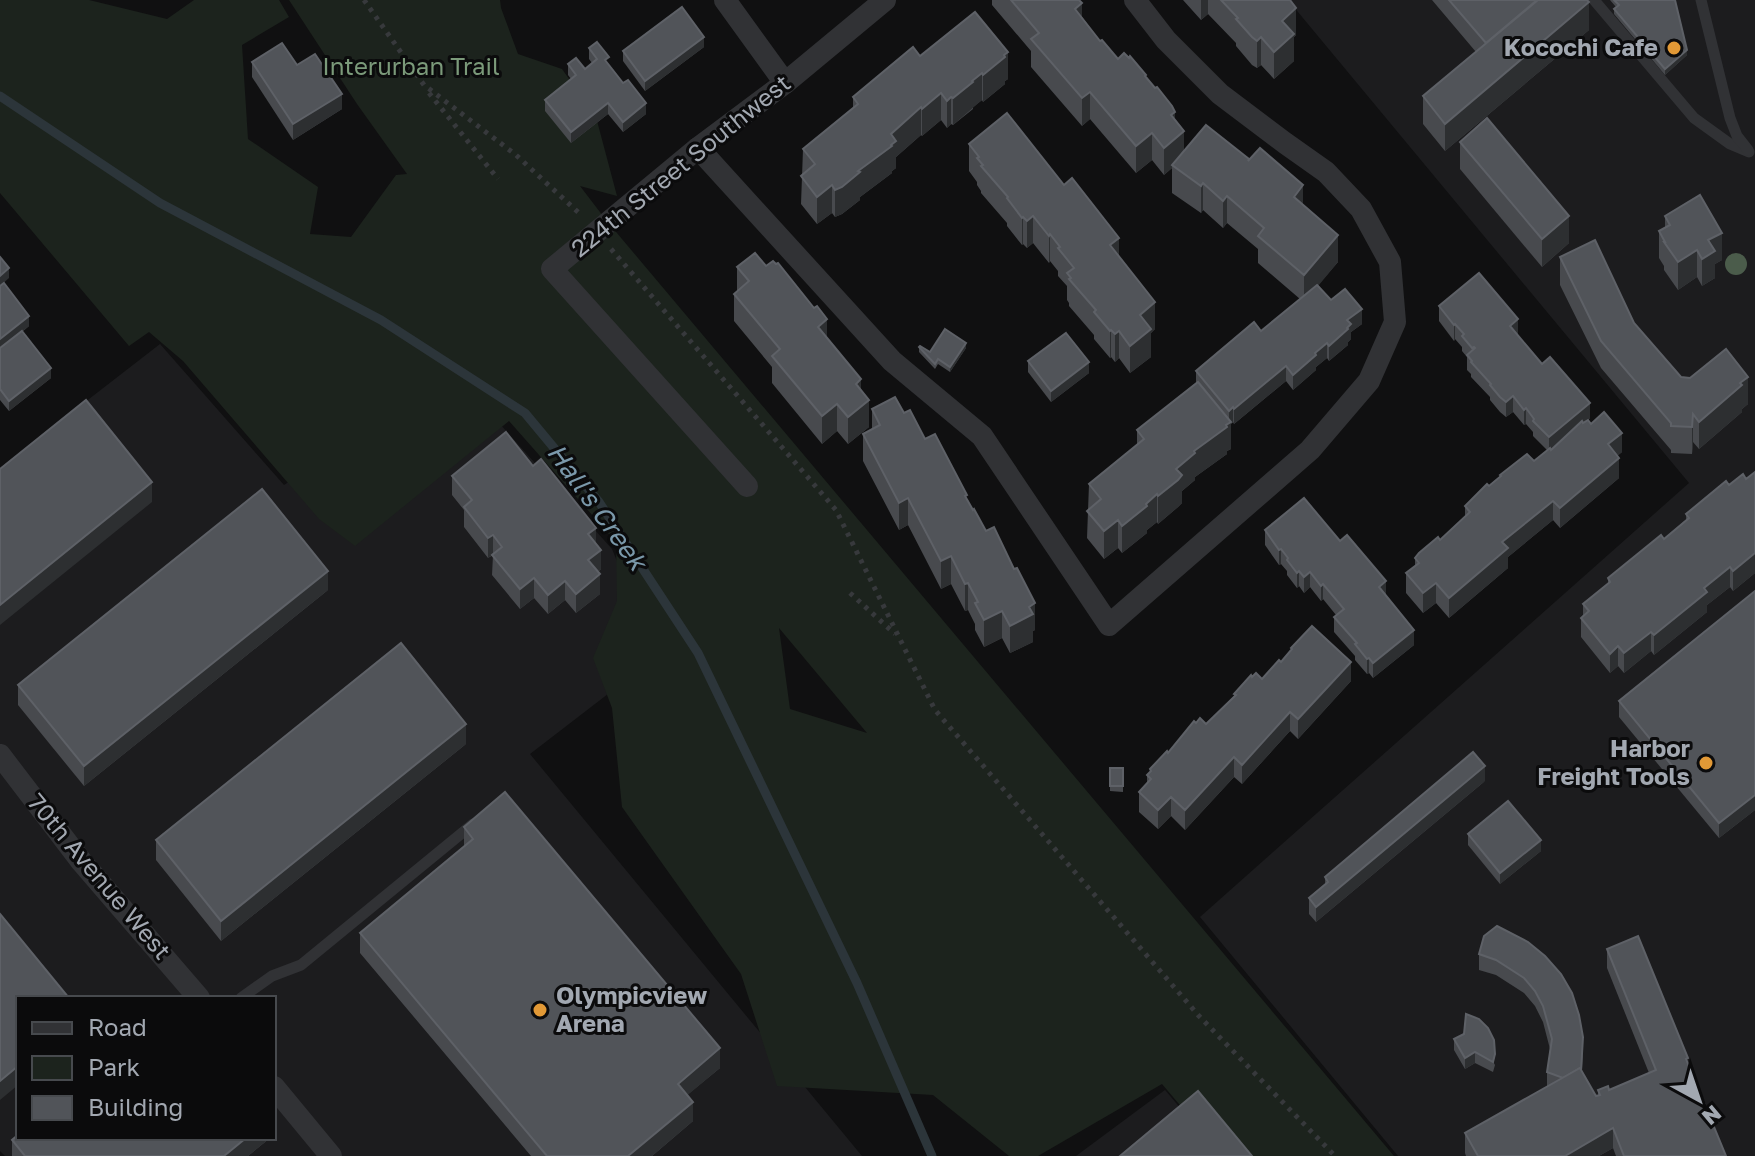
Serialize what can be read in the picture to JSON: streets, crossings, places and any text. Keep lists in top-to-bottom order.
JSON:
{
  "streets": {
    "street": ["224th Street Southwest", "70th Avenue West"]
  },
  "water": ["Hall's Creek"],
  "parks": ["Interurban Trail"],
  "places": ["Kocochi Cafe", "Harbor Freight Tools", "Olympicview Arena"],
  "legend": ["Road", "Park", "Building"],
  "north": "bottom right"
}
